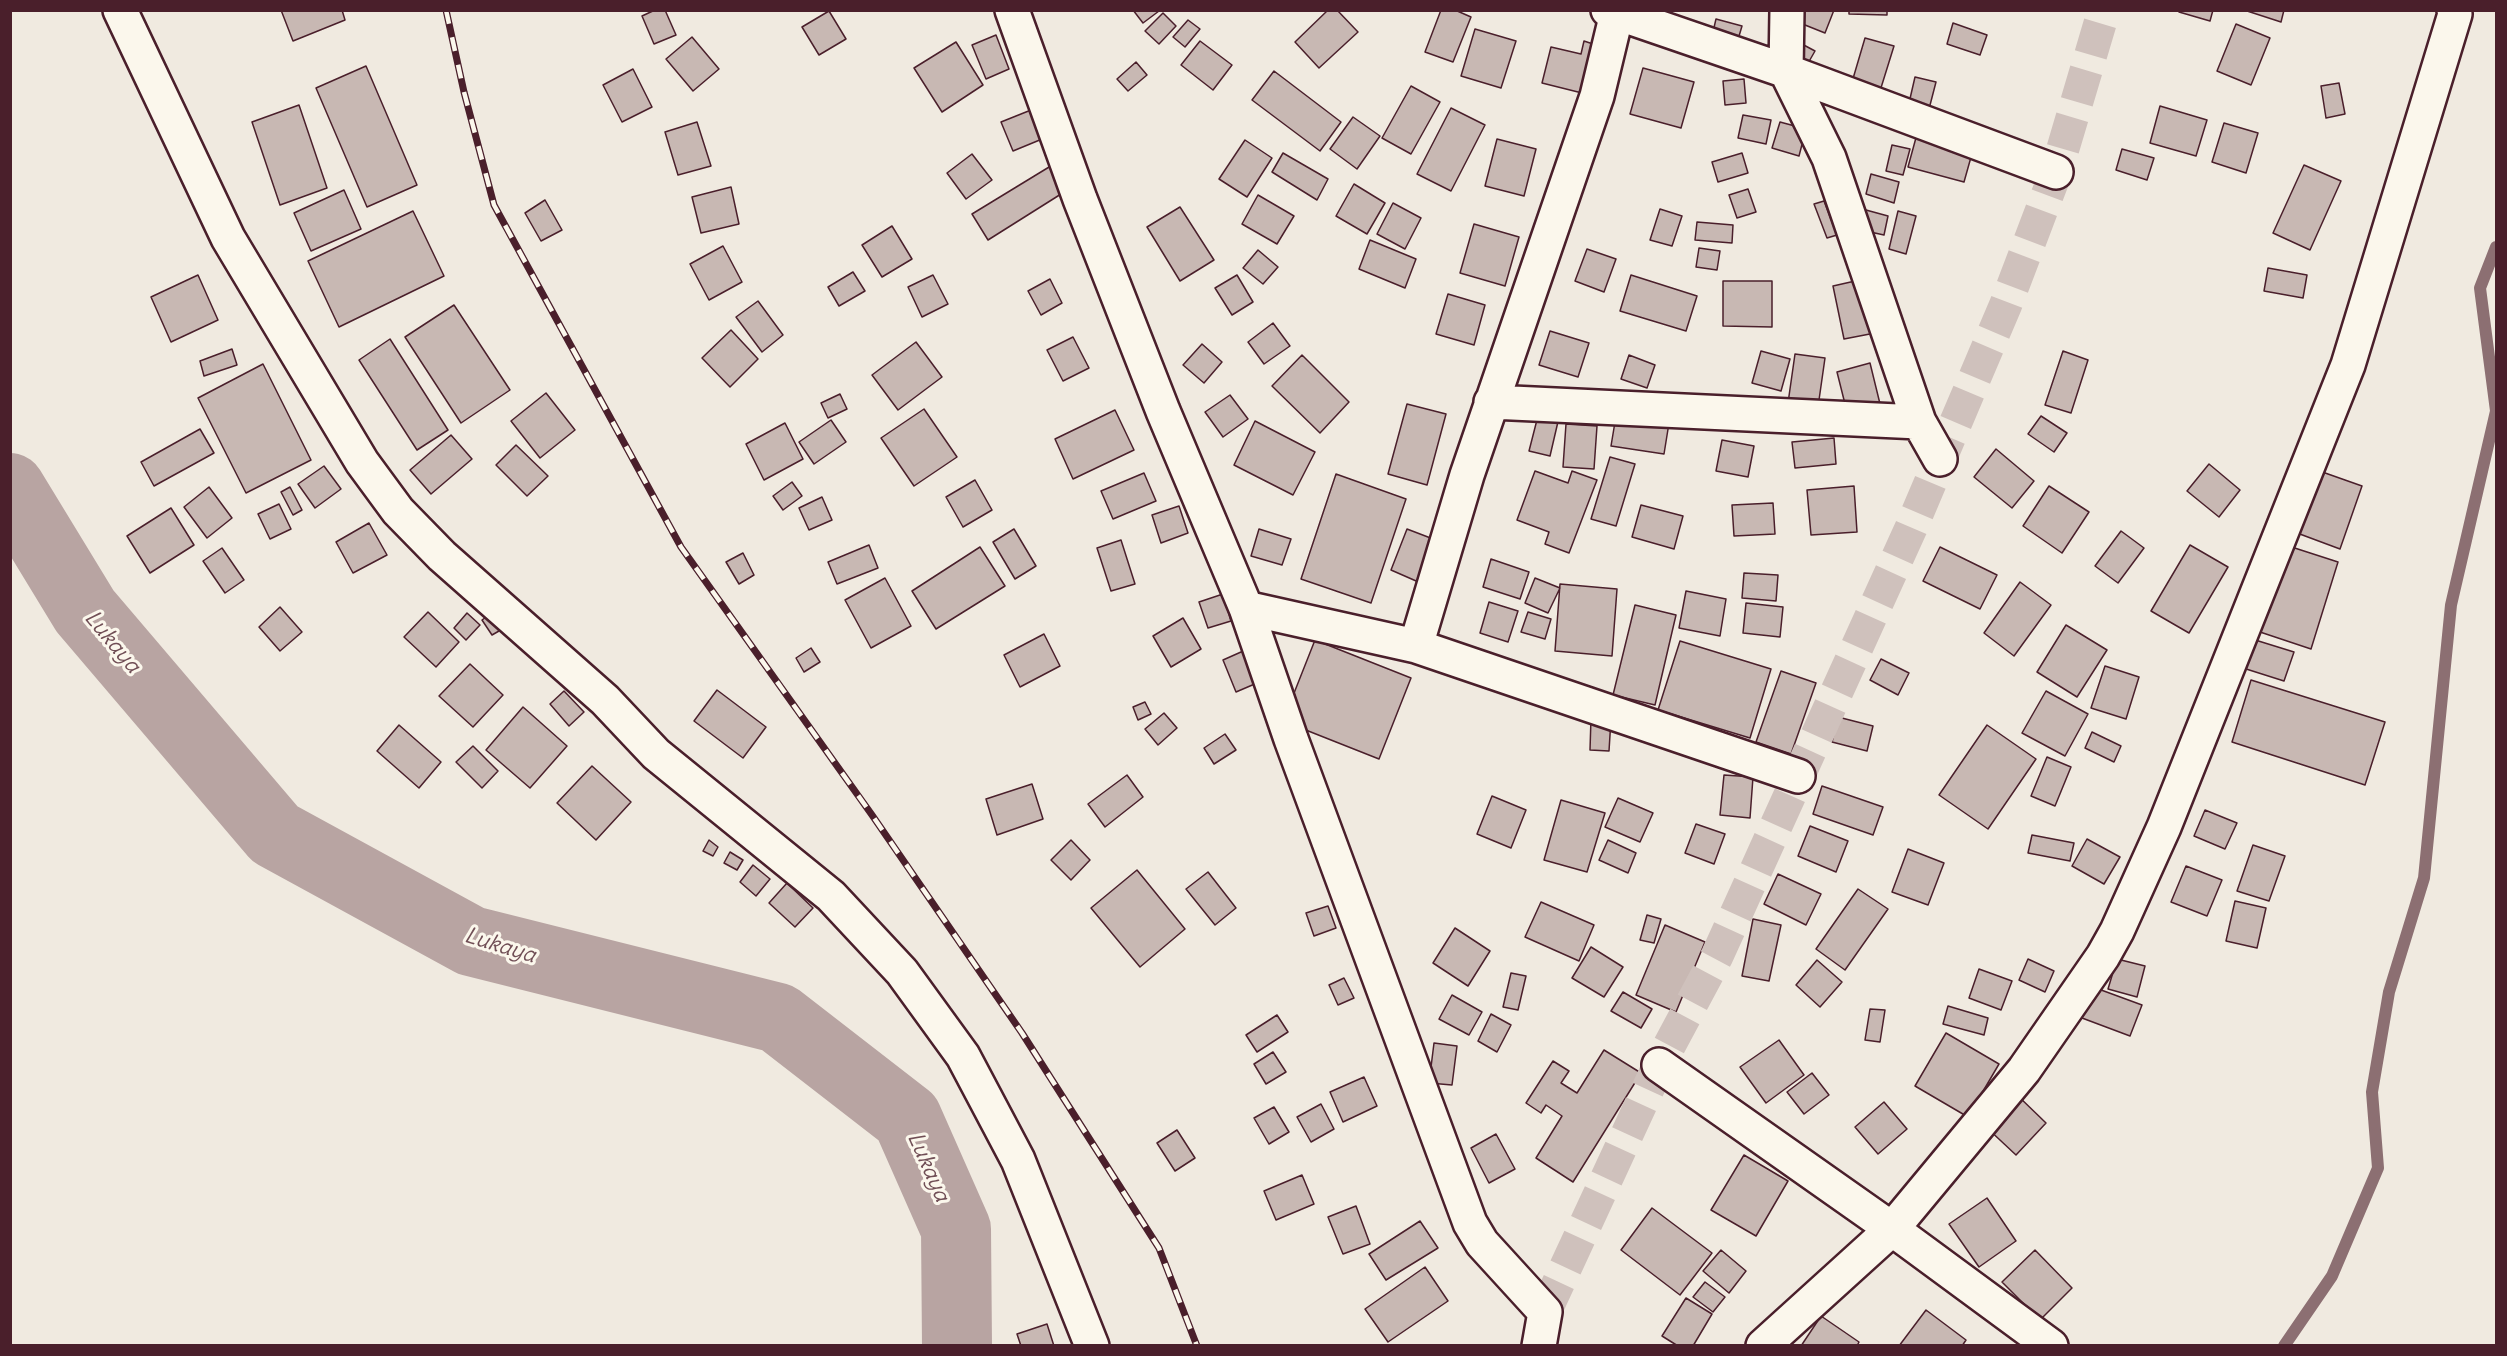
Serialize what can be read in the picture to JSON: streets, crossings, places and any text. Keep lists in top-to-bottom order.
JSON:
{
  "water": ["Lukaya"]
}
